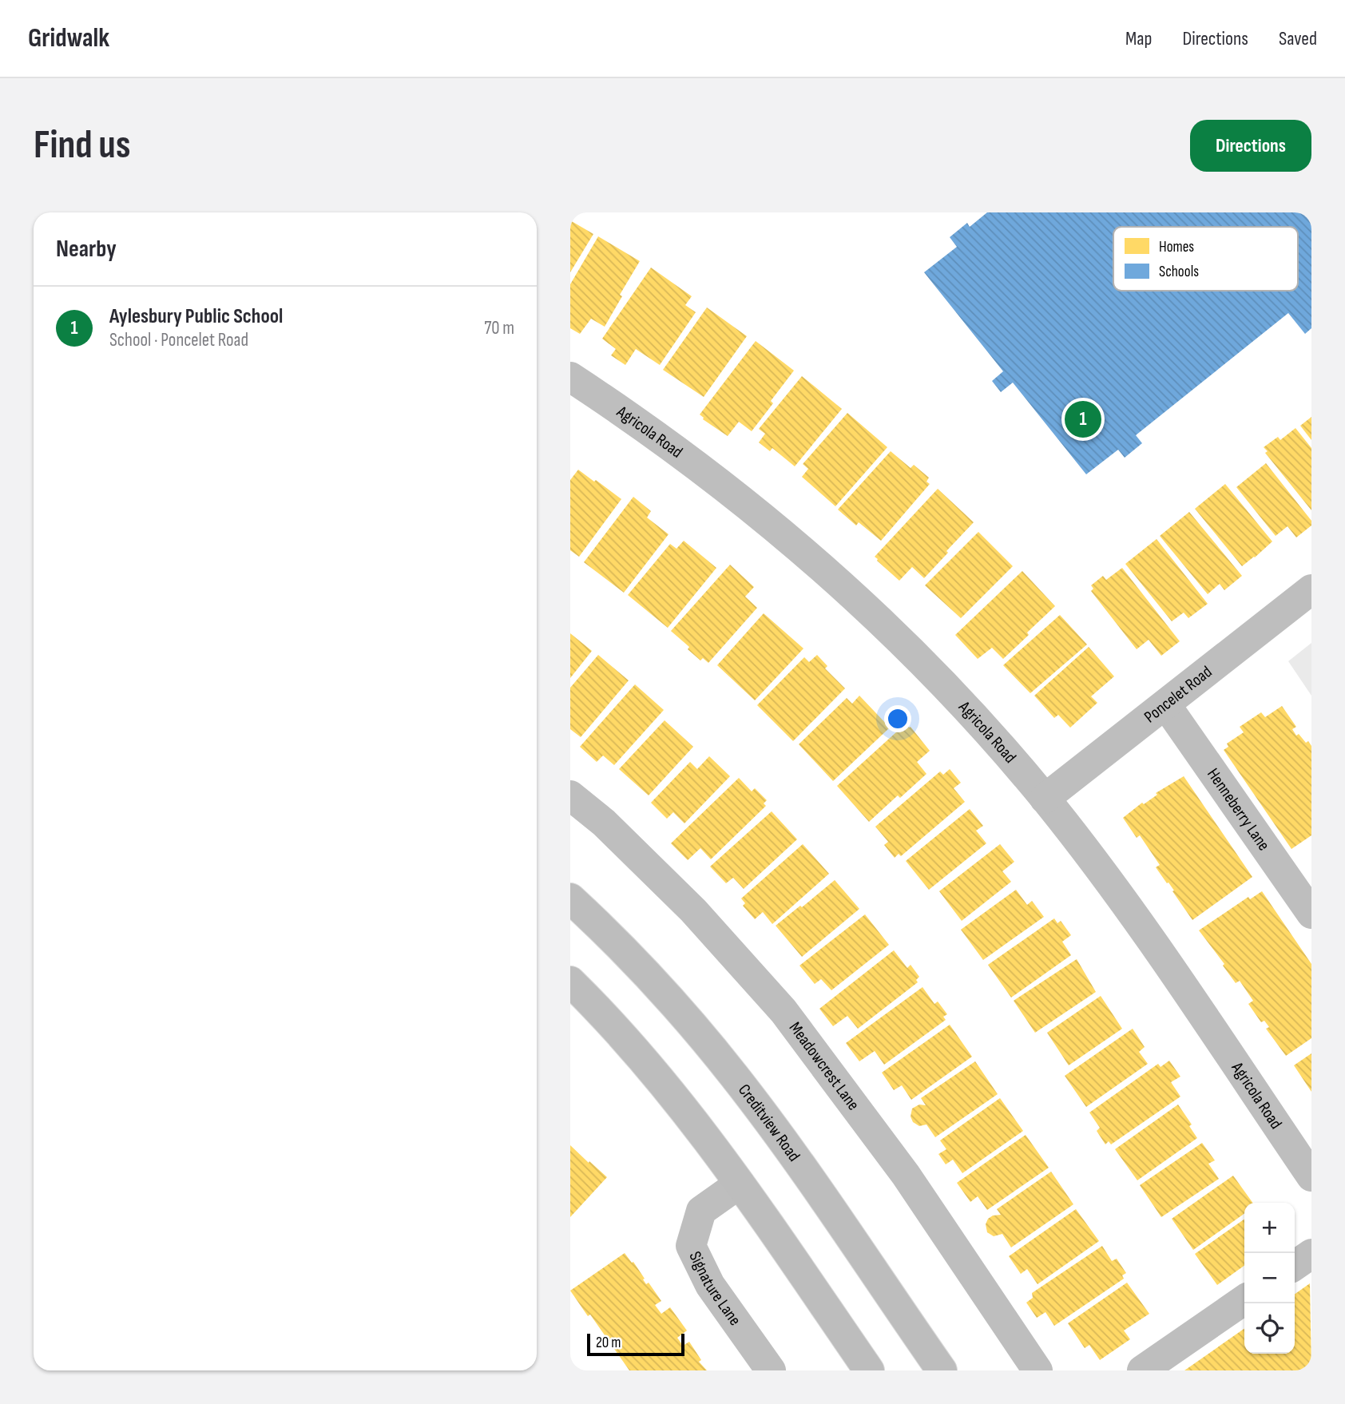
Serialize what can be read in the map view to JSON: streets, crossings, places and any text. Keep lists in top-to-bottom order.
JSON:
{
  "streets": {
    "main road": ["Creditview Road"],
    "street": [
      "Agricola Road",
      "Poncelet Road",
      "Henneberry Lane",
      "Meadowcrest Lane",
      "Signature Lane"
    ]
  },
  "crossings": [
    ["Agricola Road", "Poncelet Road"],
    ["Poncelet Road", "Henneberry Lane"]
  ],
  "legend": ["Homes", "Schools"],
  "scale_bar": "20 m",
  "page": {
    "header": "Gridwalk",
    "nav": ["Map", "Directions", "Saved"],
    "buttons": "Directions",
    "title": "Find us",
    "heading": "Nearby",
    "list": [
      {
        "mark": "1",
        "name": "Aylesbury Public School",
        "note": "School · Poncelet Road",
        "value": "70 m"
      }
    ],
    "pins": "1",
    "map_buttons": ["+", "−"],
    "scale": "20 m"
  }
}
